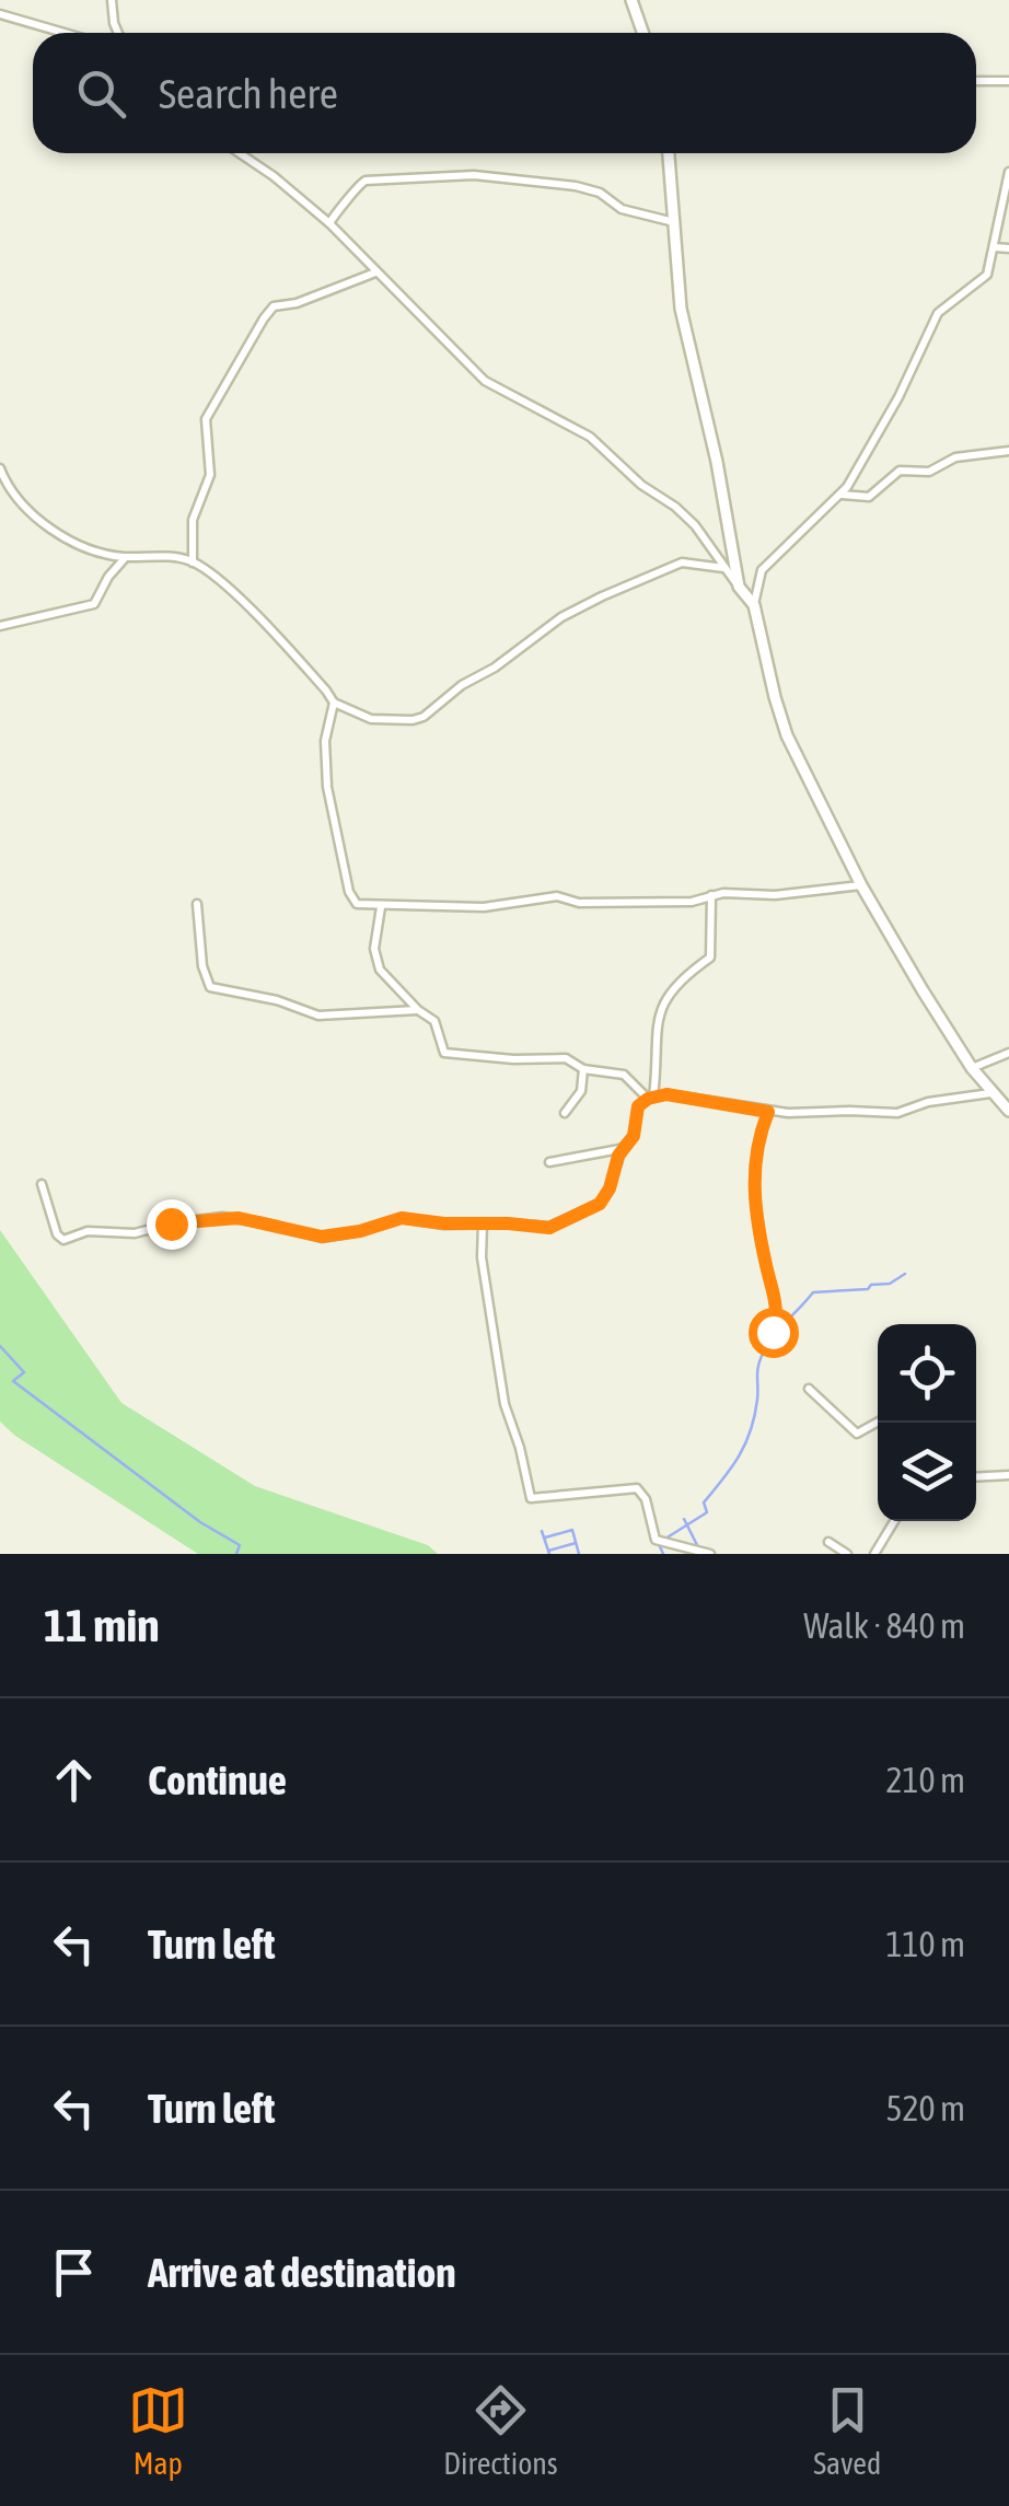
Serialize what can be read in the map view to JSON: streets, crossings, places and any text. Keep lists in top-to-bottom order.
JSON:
{
  "page": {
    "search": "Search here",
    "heading": ["11 min", "Walk · 840 m"],
    "list": [
      ["Continue", "210 m"],
      ["Turn left", "110 m"],
      ["Turn left", "520 m"],
      "Arrive at destination"
    ],
    "nav": ["Map", "Directions", "Saved"]
  }
}
